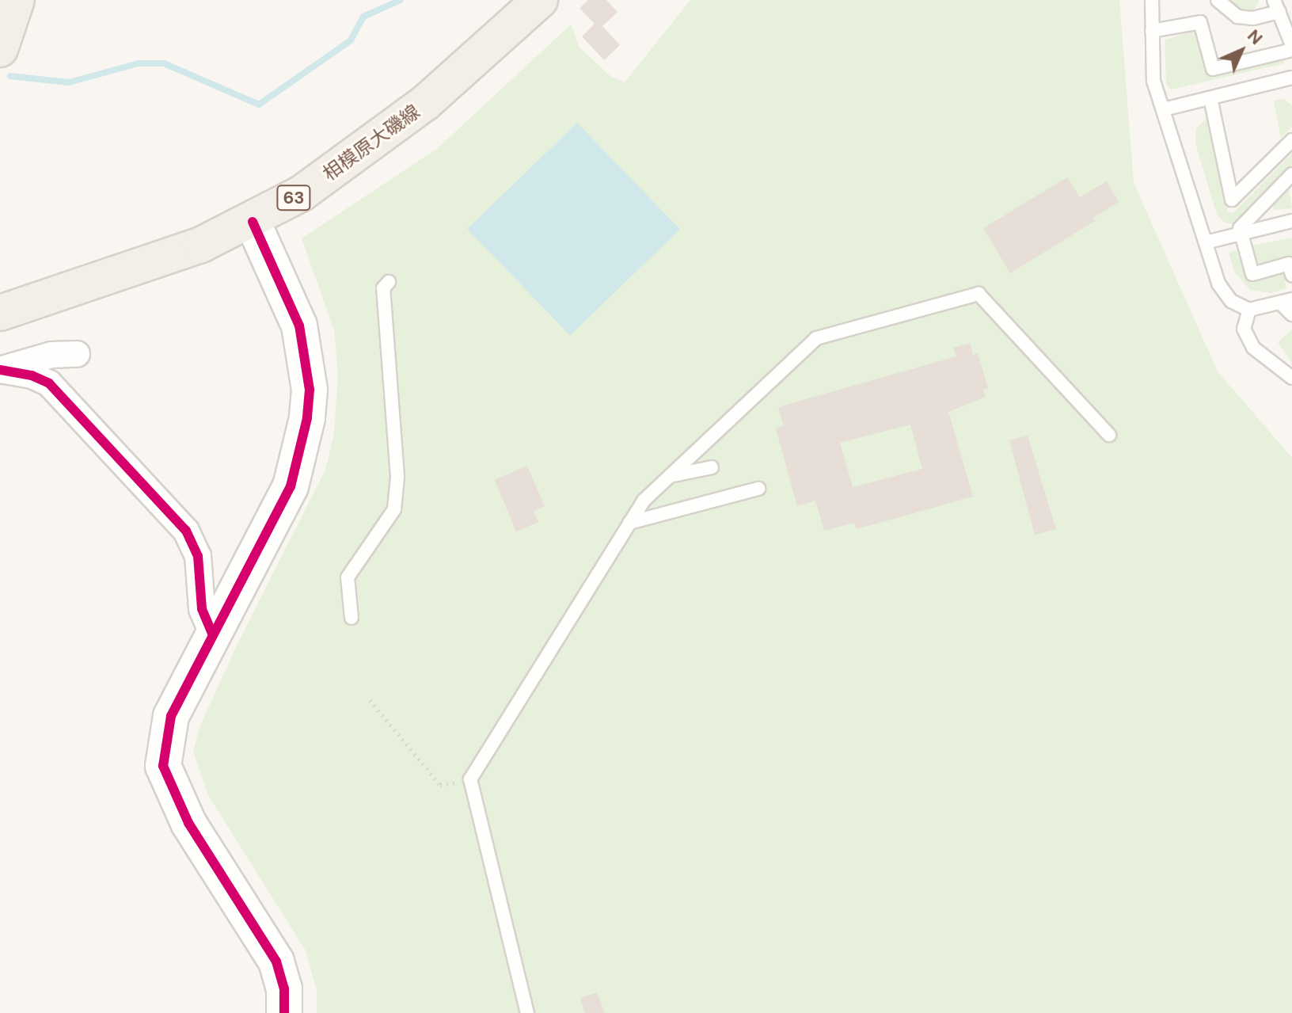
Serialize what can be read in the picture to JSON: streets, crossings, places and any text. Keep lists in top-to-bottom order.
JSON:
{
  "streets": {
    "main road": ["相模原大磯線", "63"]
  },
  "north": "top right"
}
